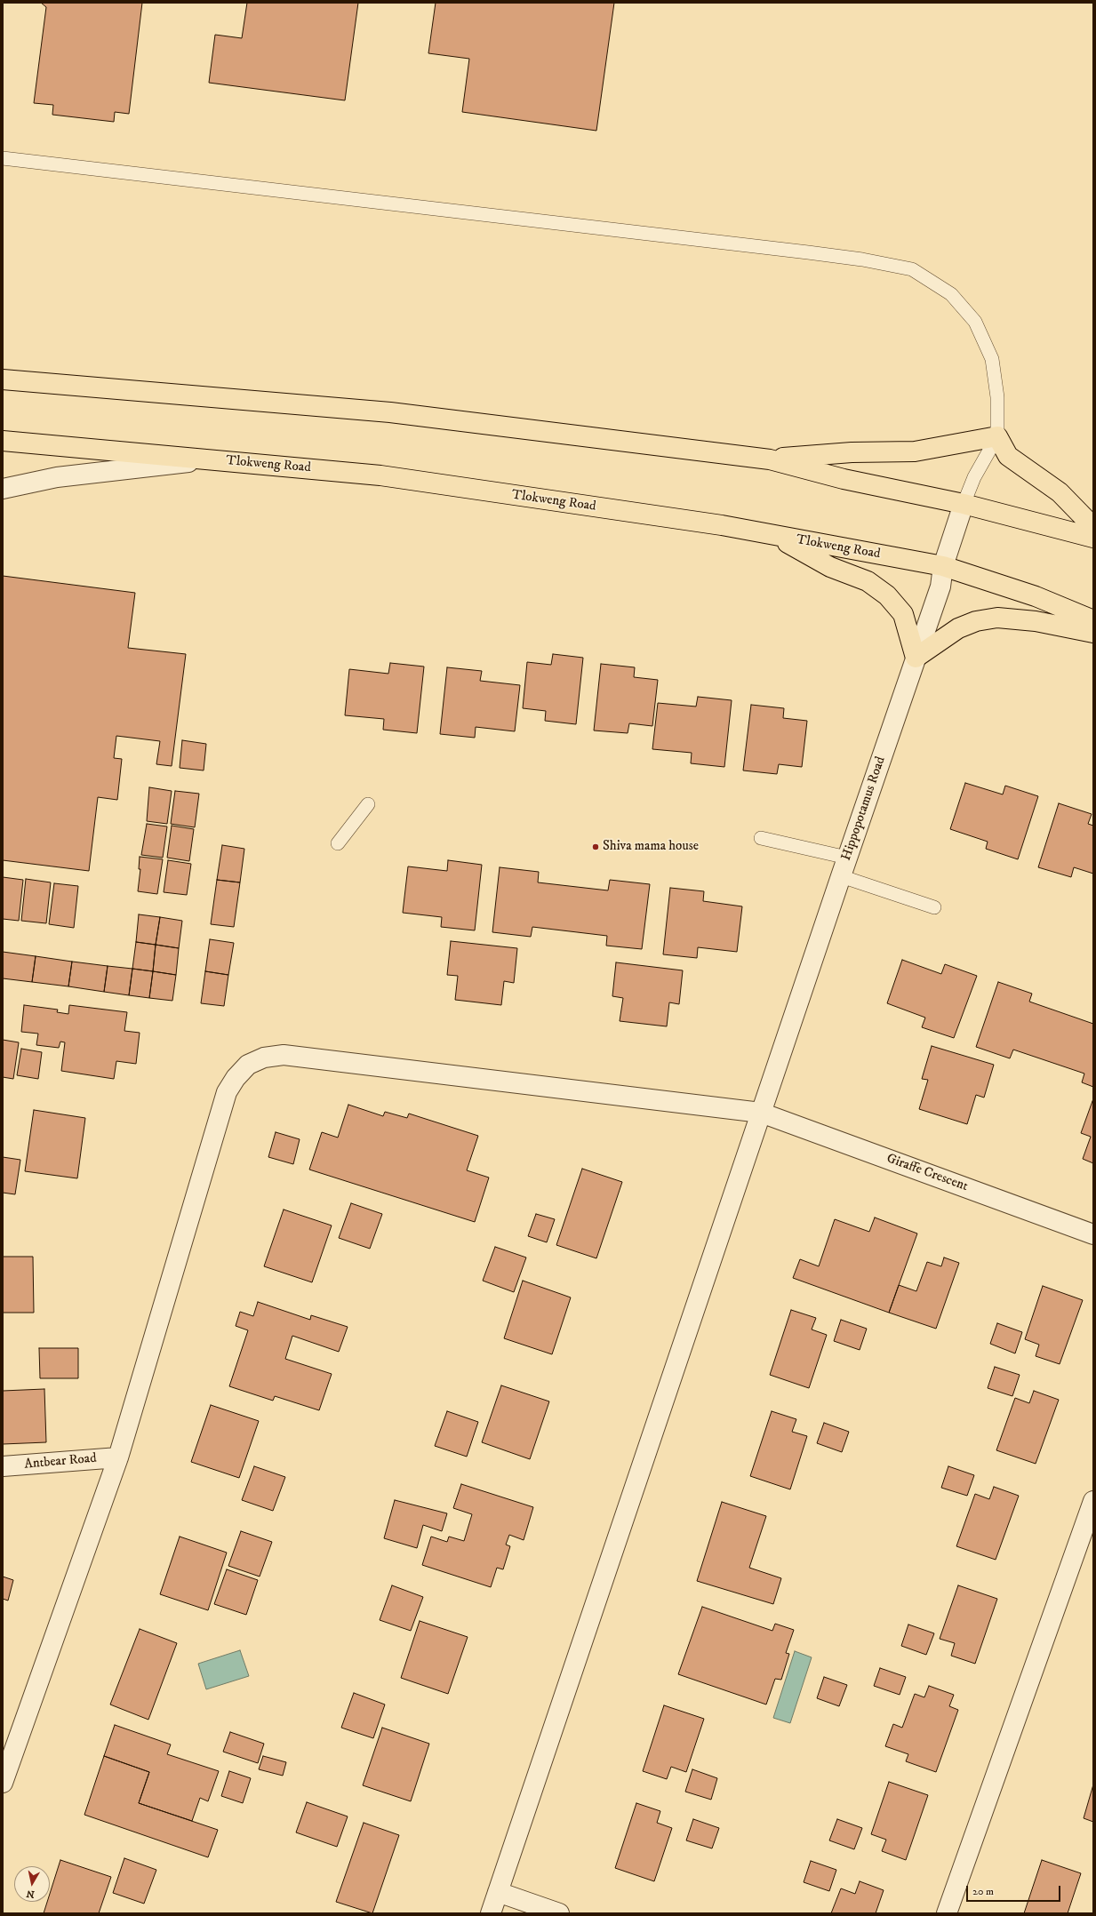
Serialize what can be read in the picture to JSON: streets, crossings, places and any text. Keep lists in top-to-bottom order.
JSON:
{
  "streets": {
    "main road": ["Tlokweng Road"],
    "street": ["Hippopotamus Road", "Giraffe Crescent", "Antbear Road"]
  },
  "crossings": [
    ["Tlokweng Road", "Hippopotamus Road"],
    ["Hippopotamus Road", "Giraffe Crescent"],
    ["Giraffe Crescent", "Antbear Road"]
  ],
  "places": ["Shiva mama house"],
  "scale_bar": "20 m",
  "north": "bottom"
}
